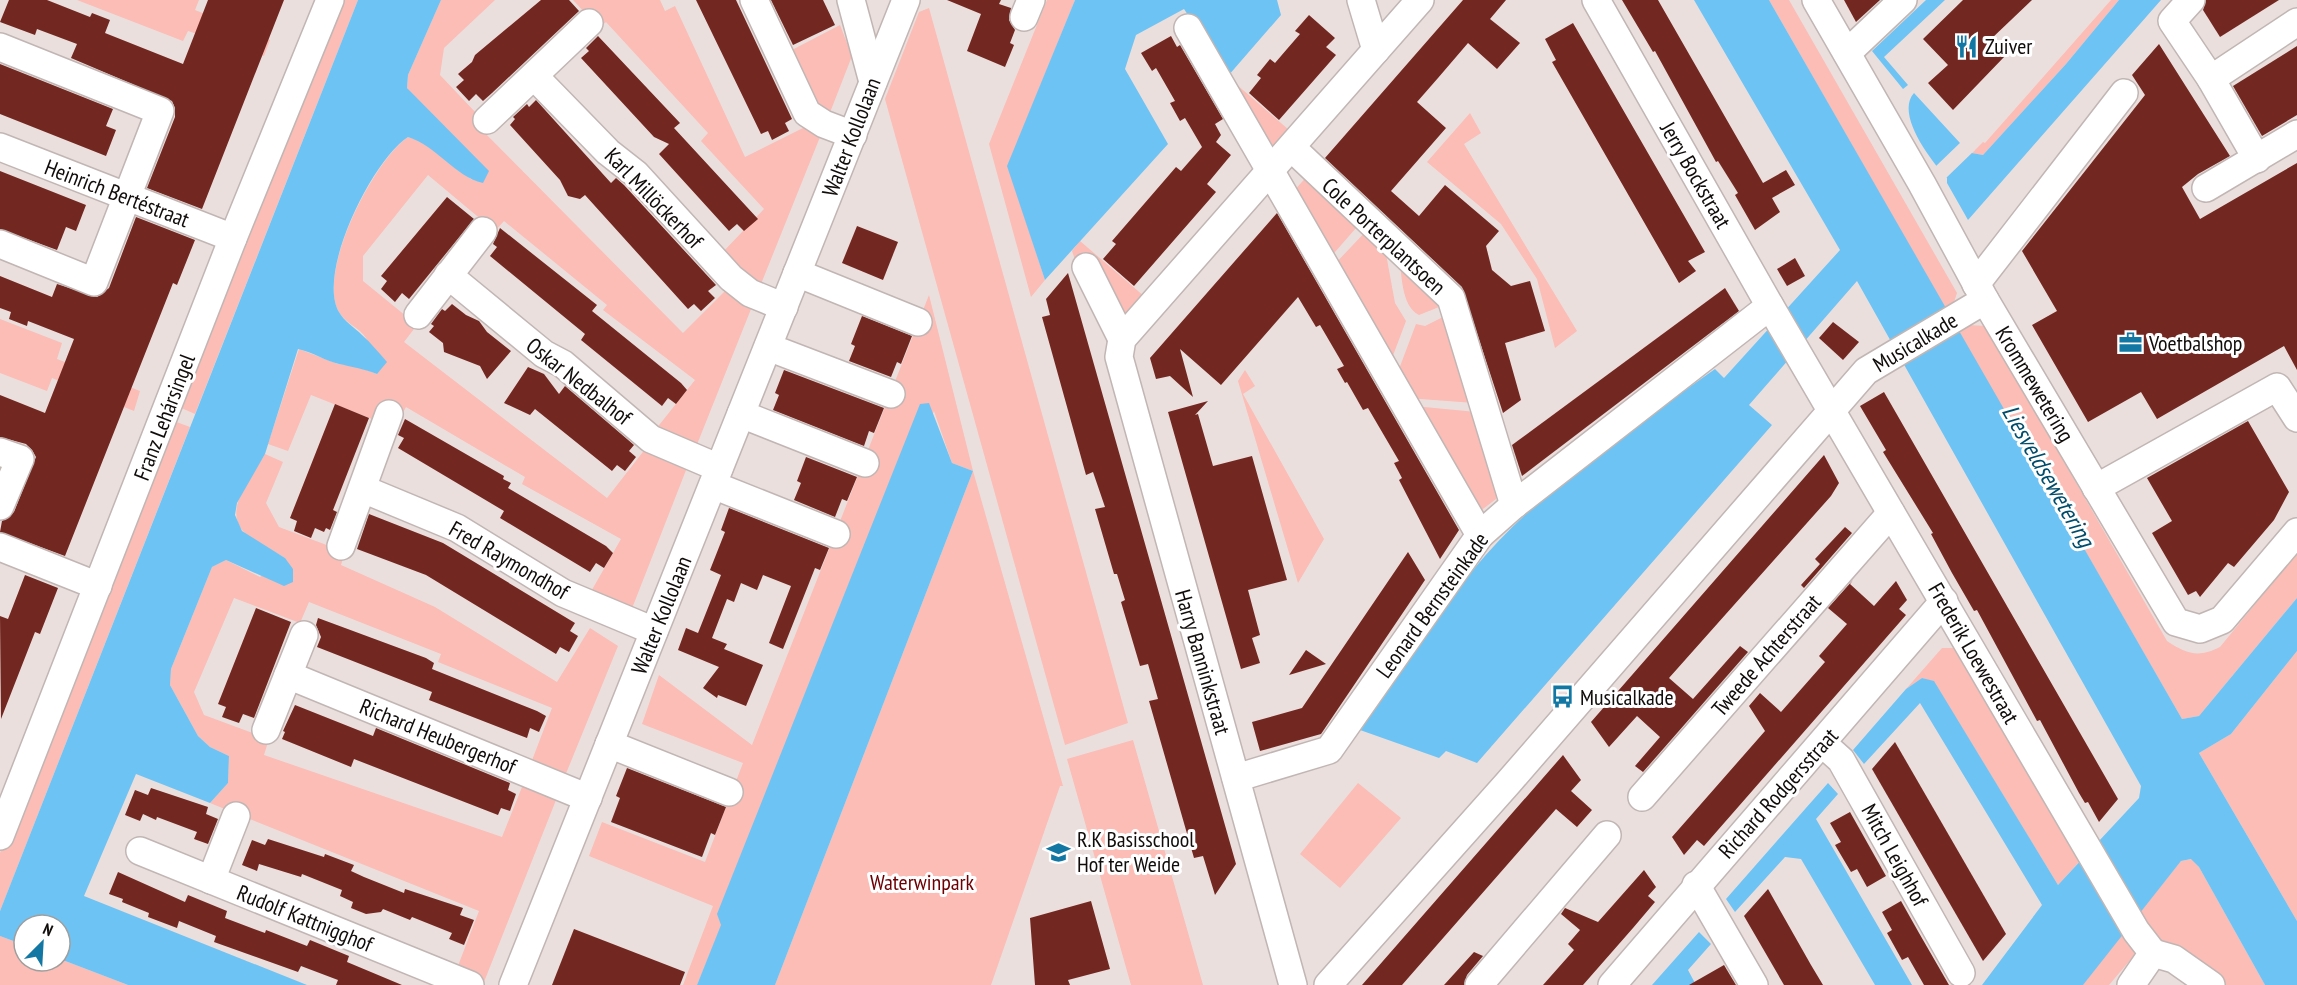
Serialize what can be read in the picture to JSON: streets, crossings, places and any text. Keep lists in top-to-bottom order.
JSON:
{
  "streets": {
    "street": [
      "Walter Kollolaan",
      "Jerry Bockstraat",
      "Heinrich Bertéstraat",
      "Karl Millöckerhof",
      "Cole Porterplantsoen",
      "Musicalkade",
      "Oskar Nedbalhof",
      "Krommewetering",
      "Franz Lehársingel",
      "Fred Raymondhof",
      "Leonard Bernsteinkade",
      "Frederik Loewestraat",
      "Tweede Achterstraat",
      "Harry Banninkstraat",
      "Richard Heubergerhof",
      "Richard Rodgersstraat",
      "Mitch Leighhof",
      "Rudolf Kattnigghof"
    ]
  },
  "crossings": [
    ["Walter Kollolaan", "Karl Millöckerhof"],
    ["Walter Kollolaan", "Oskar Nedbalhof"],
    ["Walter Kollolaan", "Fred Raymondhof"],
    ["Walter Kollolaan", "Richard Heubergerhof"],
    ["Jerry Bockstraat", "Leonard Bernsteinkade"],
    ["Jerry Bockstraat", "Frederik Loewestraat"],
    ["Heinrich Bertéstraat", "Franz Lehársingel"],
    ["Cole Porterplantsoen", "Leonard Bernsteinkade"],
    ["Musicalkade", "Krommewetering"],
    ["Musicalkade", "Frederik Loewestraat"],
    ["Leonard Bernsteinkade", "Harry Banninkstraat"],
    ["Frederik Loewestraat", "Tweede Achterstraat"],
    ["Frederik Loewestraat", "Richard Rodgersstraat"],
    ["Richard Rodgersstraat", "Mitch Leighhof"]
  ],
  "water": ["Liesveldsewetering"],
  "parks": ["Waterwinpark"],
  "places": {
    "restaurant": ["Zuiver"],
    "office": ["Voetbalshop"],
    "bus stop": ["Musicalkade"],
    "school or university": ["R.K Basisschool Hof ter Weide"]
  },
  "north": "top right"
}
